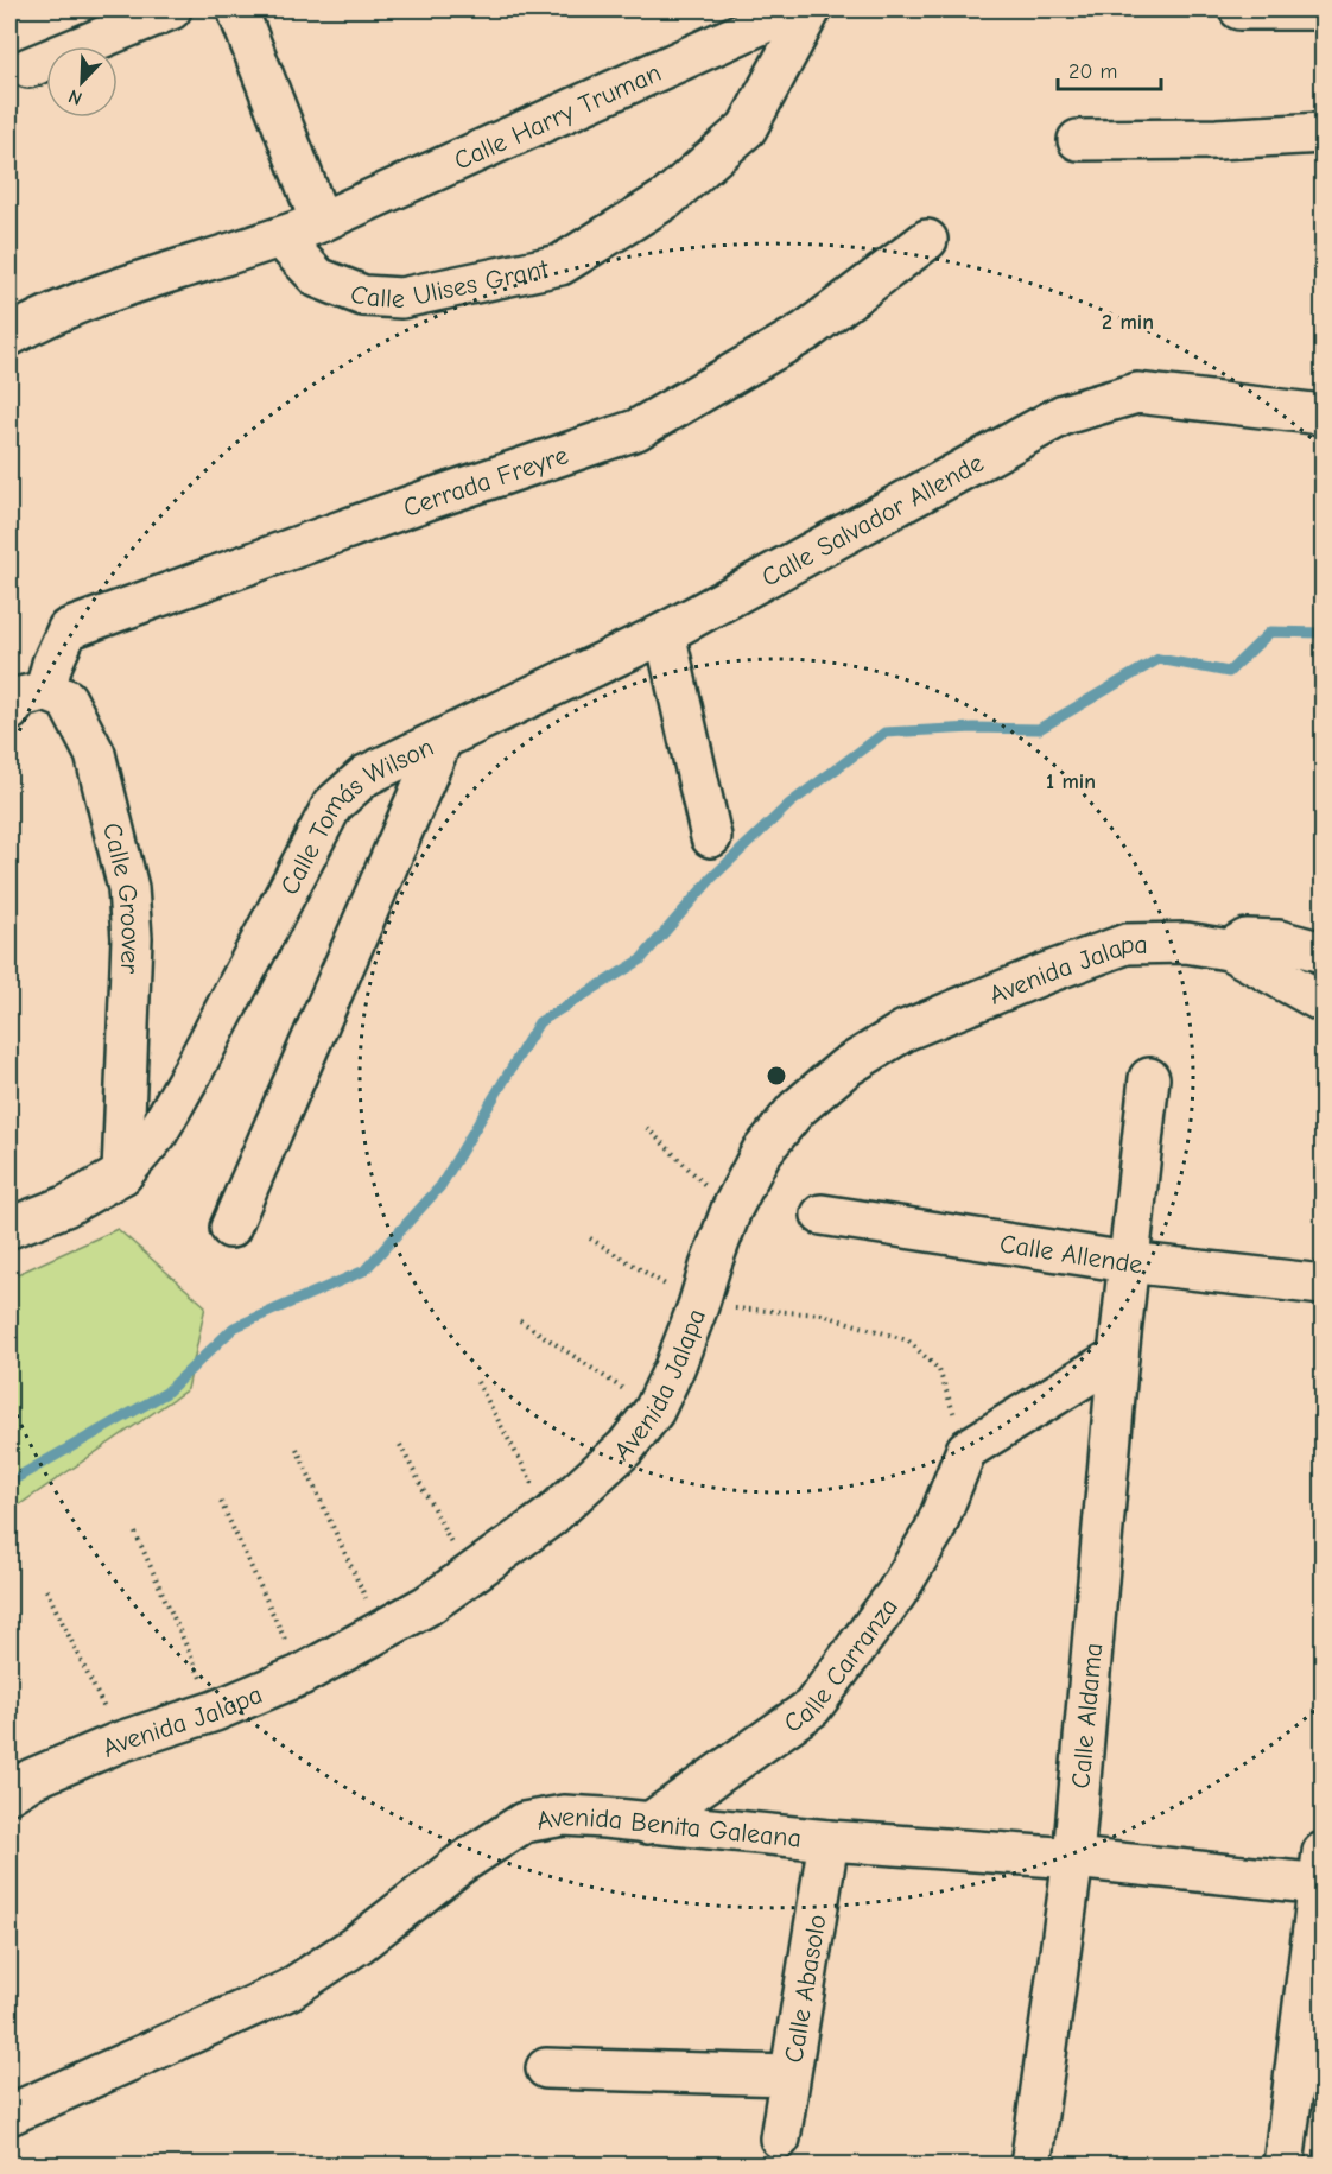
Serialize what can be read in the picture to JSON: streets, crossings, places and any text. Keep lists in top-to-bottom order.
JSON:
{
  "streets": {
    "street": [
      "Calle Harry Truman",
      "Calle Ulises Grant",
      "Cerrada Freyre",
      "Calle Salvador Allende",
      "Calle Tomás Wilson",
      "Calle Groover",
      "Avenida Jalapa",
      "Calle Allende",
      "Calle Carranza",
      "Calle Aldama",
      "Avenida Benita Galeana",
      "Calle Abasolo"
    ]
  },
  "crossings": [
    ["Calle Harry Truman", "Calle Ulises Grant"],
    ["Cerrada Freyre", "Calle Groover"],
    ["Calle Salvador Allende", "Calle Tomás Wilson"],
    ["Calle Tomás Wilson", "Calle Groover"],
    ["Calle Allende", "Calle Aldama"],
    ["Calle Carranza", "Avenida Benita Galeana"],
    ["Calle Aldama", "Avenida Benita Galeana"],
    ["Avenida Benita Galeana", "Calle Abasolo"]
  ],
  "scale_bar": "20 m",
  "north": "bottom left",
  "rings": ["2 min", "1 min"]
}
